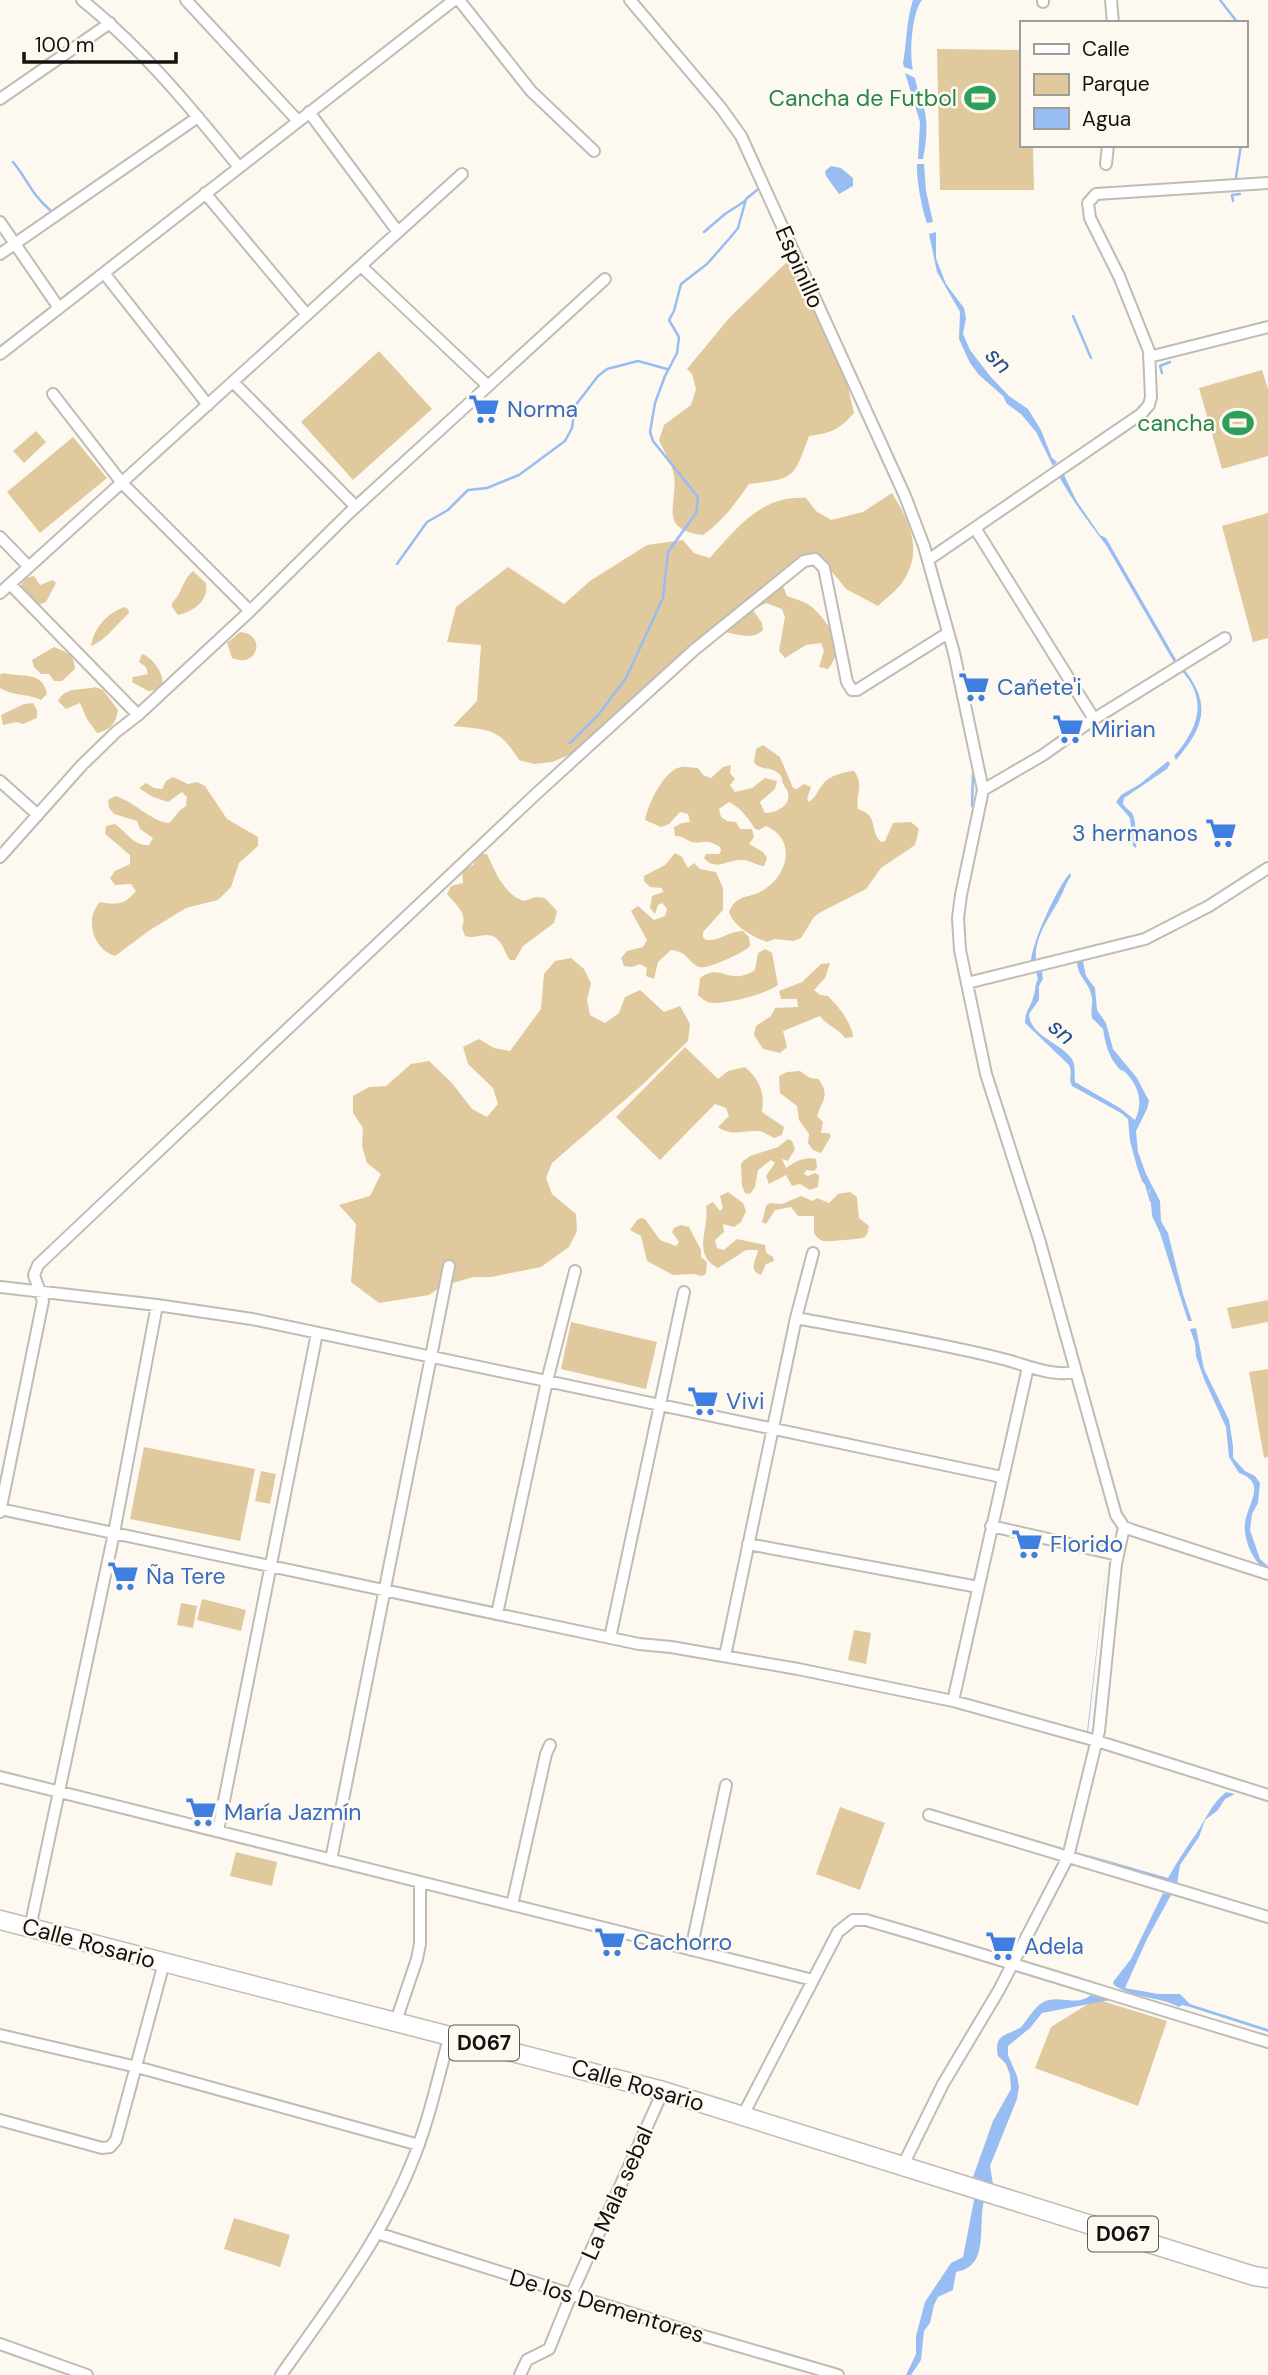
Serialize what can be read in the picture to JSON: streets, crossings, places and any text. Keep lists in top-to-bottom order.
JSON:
{
  "streets": {
    "main road": ["Calle Rosario", "D067"],
    "street": ["Espinillo", "La Mala sebal", "De los Dementores"]
  },
  "crossings": [
    ["Calle Rosario", "La Mala sebal"],
    ["La Mala sebal", "De los Dementores"]
  ],
  "water": ["sn"],
  "places": {
    "sports": ["Cancha de Futbol", "cancha"],
    "supermarket": [
      "Norma",
      "Cañete'i",
      "Mirian",
      "3 hermanos",
      "Vivi",
      "Florido",
      "Ña Tere",
      "María Jazmín",
      "Cachorro",
      "Adela"
    ]
  },
  "legend": ["Calle", "Parque", "Agua"],
  "scale_bar": "100 m"
}
